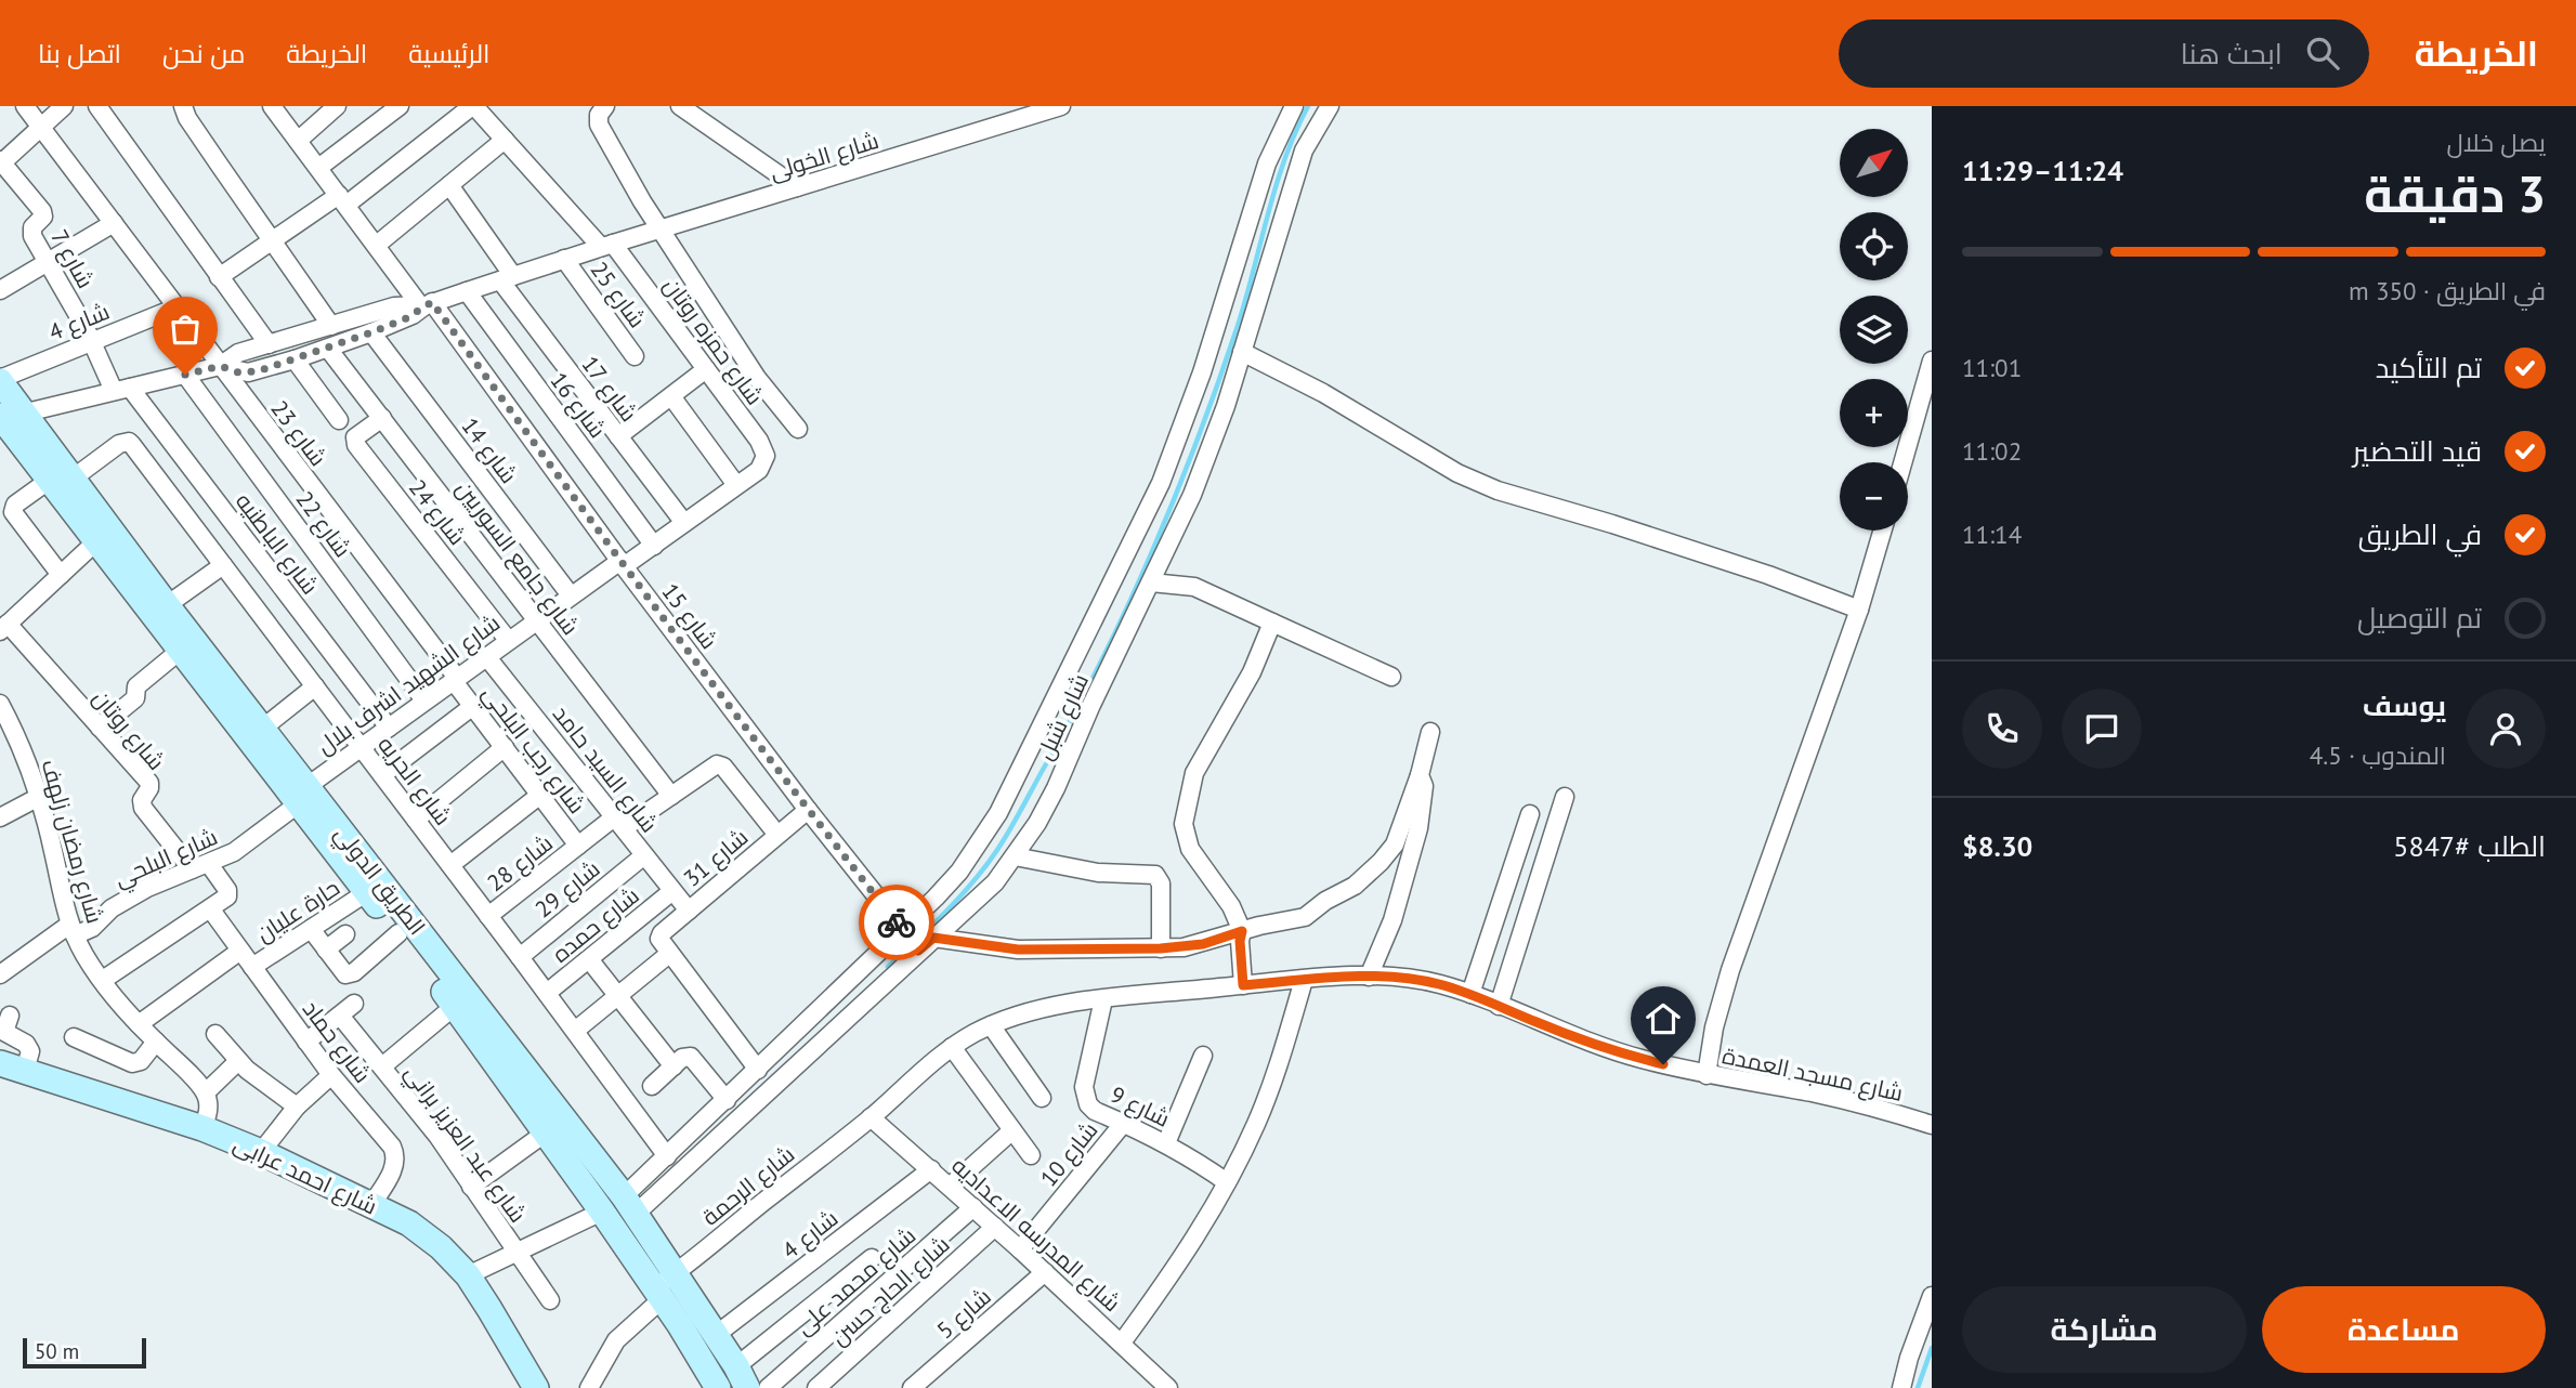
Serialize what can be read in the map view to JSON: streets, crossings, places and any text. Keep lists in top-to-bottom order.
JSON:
{
  "streets": {
    "street": [
      "شارع الخولى",
      "شارع 7",
      "شارع 25",
      "شارع 4",
      "شارع حمزه روتان",
      "شارع 17",
      "شارع 16",
      "شارع 23",
      "شارع 14",
      "شارع 24",
      "شارع 22",
      "شارع الباطنيه",
      "شارع جامع السوريين",
      "شارع 15",
      "شارع الشهيد اشرف بلال",
      "شارع شبل",
      "شارع روتان",
      "شارع رجب البلحي",
      "شارع السيد حامد",
      "شارع الحريه",
      "شارع رمضان زلهف",
      "شارع البلحي",
      "شارع 31",
      "شارع 28",
      "الطريق الدولي",
      "شارع 29",
      "حارة عليان",
      "شارع حمده",
      "شارع حماد",
      "شارع مسجد العمدة",
      "شارع 9",
      "شارع عبد العزيز براني",
      "شارع 10",
      "شارع احمد عرابى",
      "شارع الرحمة",
      "شارع المدرسه الاعداديه",
      "شارع محمد على",
      "شارع الحاج حسن",
      "شارع 5"
    ]
  },
  "crossings": [
    ["شارع الخولى", "شارع 25"],
    ["شارع الخولى", "شارع حمزه روتان"],
    ["شارع الخولى", "شارع 17"],
    ["شارع الخولى", "شارع 16"],
    ["شارع الخولى", "شارع 15"],
    ["شارع 7", "شارع 4"],
    ["شارع 7", "شارع الباطنيه"],
    ["شارع 4", "شارع 23"],
    ["شارع 4", "الطريق الدولي"],
    ["شارع 4", "شارع المدرسه الاعداديه"],
    ["شارع حمزه روتان", "شارع الشهيد اشرف بلال"],
    ["شارع 17", "شارع الشهيد اشرف بلال"],
    ["شارع 16", "شارع الشهيد اشرف بلال"],
    ["شارع 23", "شارع الشهيد اشرف بلال"],
    ["شارع 23", "شارع رجب البلحي"],
    ["شارع 14", "شارع الشهيد اشرف بلال"],
    ["شارع 24", "شارع جامع السوريين"],
    ["شارع 24", "شارع الشهيد اشرف بلال"],
    ["شارع 22", "شارع الشهيد اشرف بلال"],
    ["شارع الباطنيه", "شارع الشهيد اشرف بلال"],
    ["شارع جامع السوريين", "شارع الشهيد اشرف بلال"],
    ["شارع جامع السوريين", "شارع 28"],
    ["شارع 15", "شارع الشهيد اشرف بلال"],
    ["شارع 15", "شارع شبل"],
    ["شارع 15", "شارع 31"],
    ["شارع الشهيد اشرف بلال", "شارع رجب البلحي"],
    ["شارع الشهيد اشرف بلال", "شارع السيد حامد"],
    ["شارع الشهيد اشرف بلال", "شارع الحريه"],
    ["شارع الشهيد اشرف بلال", "شارع البلحي"],
    ["شارع الشهيد اشرف بلال", "الطريق الدولي"],
    ["شارع شبل", "شارع الحريه"],
    ["شارع شبل", "الطريق الدولي"],
    ["شارع روتان", "شارع البلحي"],
    ["شارع رجب البلحي", "شارع 28"],
    ["شارع السيد حامد", "شارع 31"],
    ["شارع السيد حامد", "شارع 28"],
    ["شارع السيد حامد", "شارع 29"],
    ["شارع السيد حامد", "شارع حمده"],
    ["شارع الحريه", "شارع 31"],
    ["شارع الحريه", "شارع 28"],
    ["شارع الحريه", "الطريق الدولي"],
    ["شارع الحريه", "شارع 29"],
    ["شارع الحريه", "شارع حمده"],
    ["شارع رمضان زلهف", "شارع البلحي"],
    ["شارع البلحي", "الطريق الدولي"],
    ["شارع 31", "شارع 28"],
    ["الطريق الدولي", "حارة عليان"],
    ["الطريق الدولي", "شارع الرحمة"],
    ["حارة عليان", "شارع حماد"],
    ["شارع حماد", "شارع احمد عرابى"],
    ["شارع مسجد العمدة", "شارع 9"],
    ["شارع مسجد العمدة", "شارع الرحمة"],
    ["شارع مسجد العمدة", "شارع المدرسه الاعداديه"],
    ["شارع 9", "شارع 10"],
    ["شارع 10", "شارع المدرسه الاعداديه"],
    ["شارع الرحمة", "شارع المدرسه الاعداديه"],
    ["شارع المدرسه الاعداديه", "شارع محمد على"],
    ["شارع المدرسه الاعداديه", "شارع الحاج حسن"],
    ["شارع المدرسه الاعداديه", "شارع 5"]
  ],
  "scale_bar": "50 m",
  "north": "top right",
  "page": {
    "header": "الخريطة",
    "search": "ابحث هنا",
    "nav": [
      "الرئيسية",
      "الخريطة",
      "من نحن",
      "اتصل بنا"
    ],
    "heading": ["3 دقيقة", "يصل خلال", "11:24–11:29"],
    "panel": [
      "يوسف",
      "المندوب · 4.5",
      "الطلب #5847",
      "$8.30"
    ],
    "map_buttons": ["+", "−"],
    "bar": "في الطريق · 350 m",
    "list": [
      ["تم التأكيد", "11:01"],
      ["قيد التحضير", "11:02"],
      ["في الطريق", "11:14"],
      "تم التوصيل"
    ],
    "buttons": ["مساعدة", "مشاركة"],
    "scale": "50 m"
  }
}
